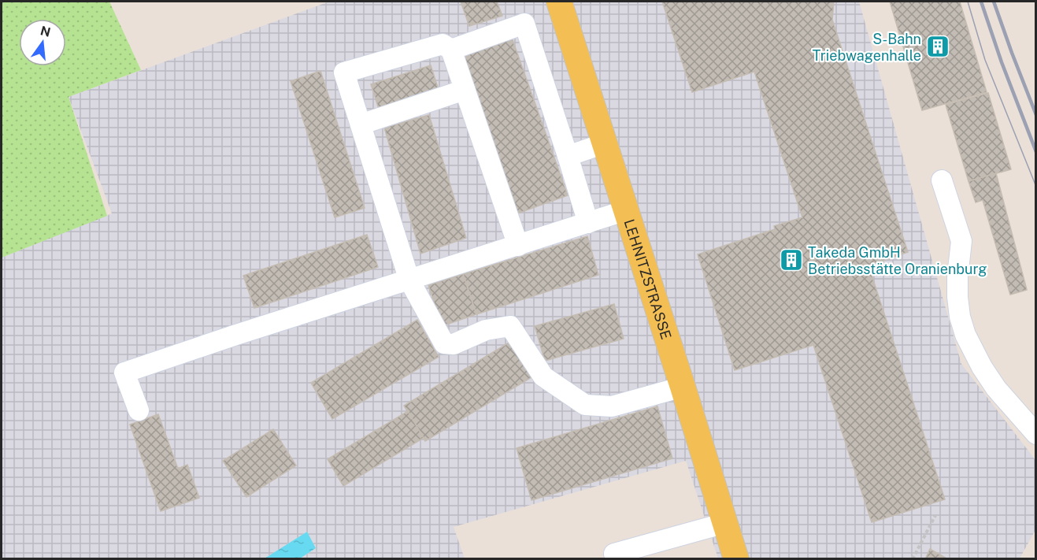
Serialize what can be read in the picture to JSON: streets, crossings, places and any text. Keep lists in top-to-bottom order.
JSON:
{
  "streets": {
    "main road": ["LEHNITZSTRASSE"]
  },
  "places": {
    "building": ["S-Bahn Triebwagenhalle", "Takeda GmbH Betriebsstätte Oranienburg"]
  },
  "north": "top"
}
